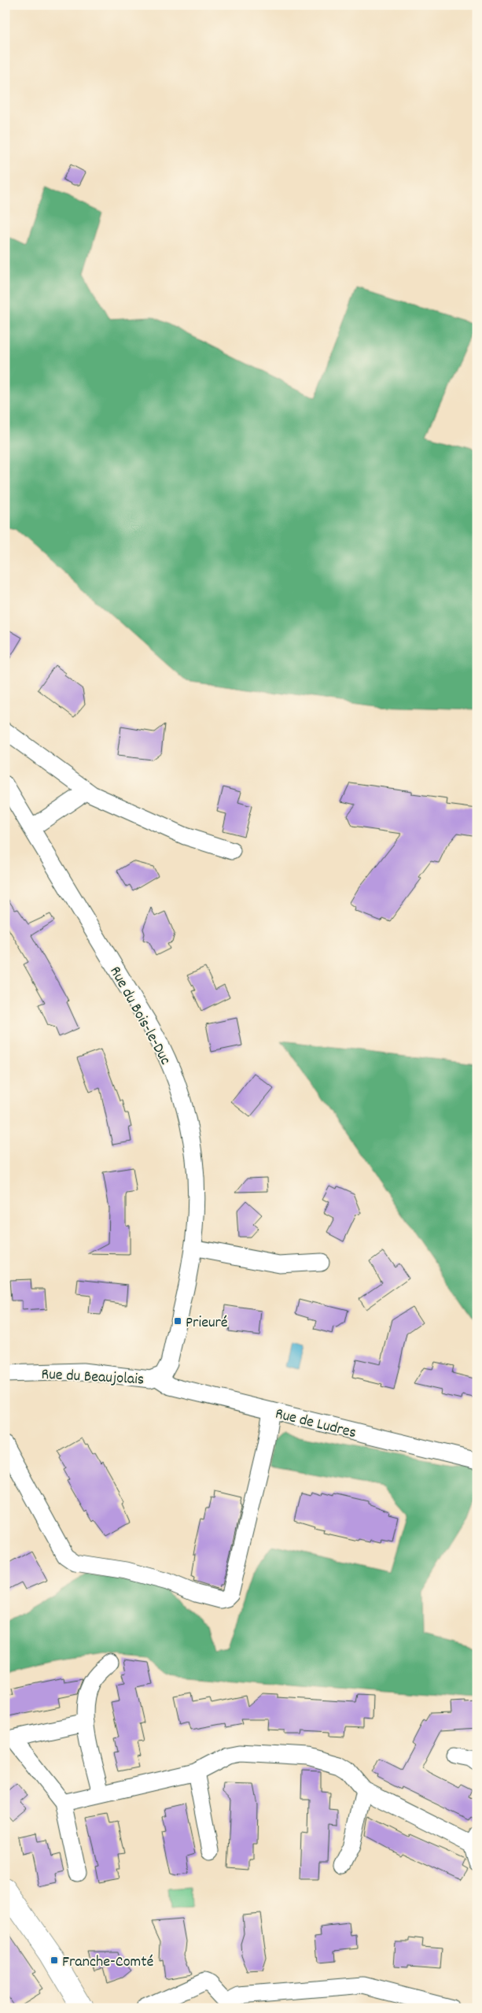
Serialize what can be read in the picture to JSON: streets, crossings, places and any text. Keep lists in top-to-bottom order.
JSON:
{
  "streets": {
    "street": ["Rue du Bois-le-Duc", "Rue du Beaujolais", "Rue de Ludres"]
  },
  "crossings": [
    ["Rue du Bois-le-Duc", "Rue du Beaujolais"],
    ["Rue du Bois-le-Duc", "Rue de Ludres"],
    ["Rue du Beaujolais", "Rue de Ludres"]
  ],
  "places": {
    "transit": ["Prieuré", "Franche-Comté"]
  }
}
